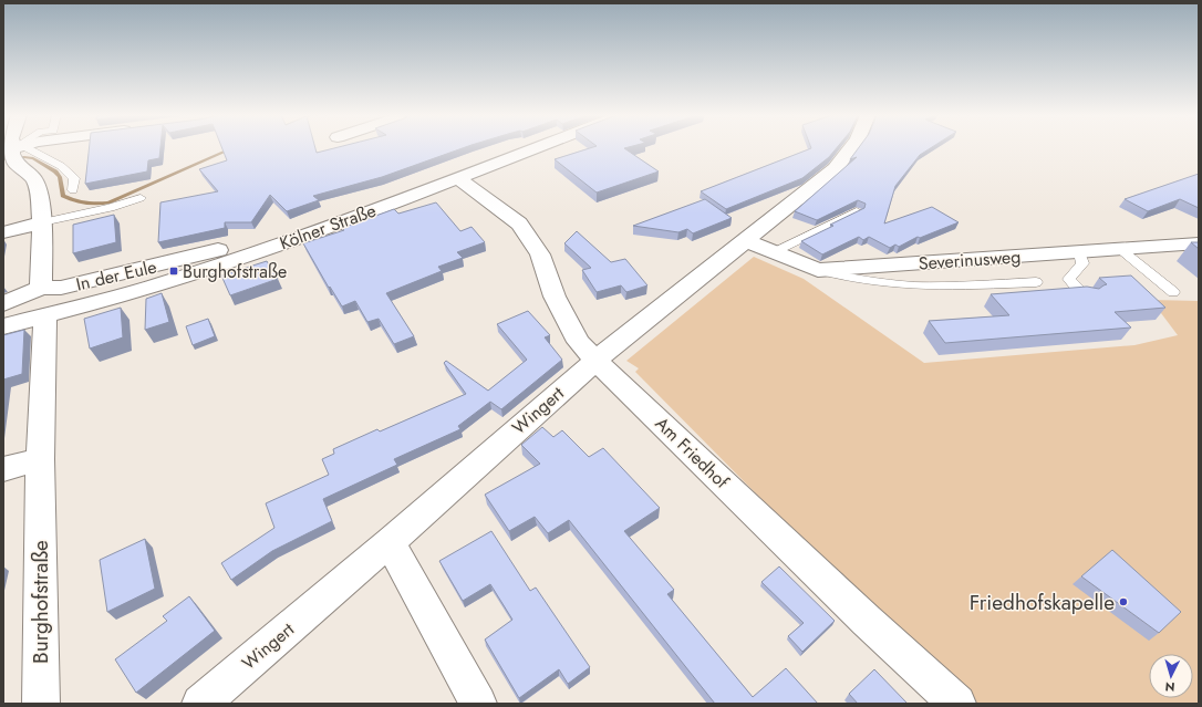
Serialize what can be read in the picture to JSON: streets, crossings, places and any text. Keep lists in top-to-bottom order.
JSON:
{
  "streets": {
    "street": [
      "Kölner Straße",
      "Severinusweg",
      "In der Eule",
      "Wingert",
      "Am Friedhof",
      "Burghofstraße"
    ]
  },
  "crossings": [
    ["Kölner Straße", "In der Eule"],
    ["Kölner Straße", "Am Friedhof"],
    ["Kölner Straße", "Burghofstraße"],
    ["Severinusweg", "Wingert"],
    ["In der Eule", "Burghofstraße"],
    ["Wingert", "Am Friedhof"]
  ],
  "places": {
    "transit": ["Burghofstraße"],
    "other": ["Friedhofskapelle"]
  },
  "north": "bottom"
}
